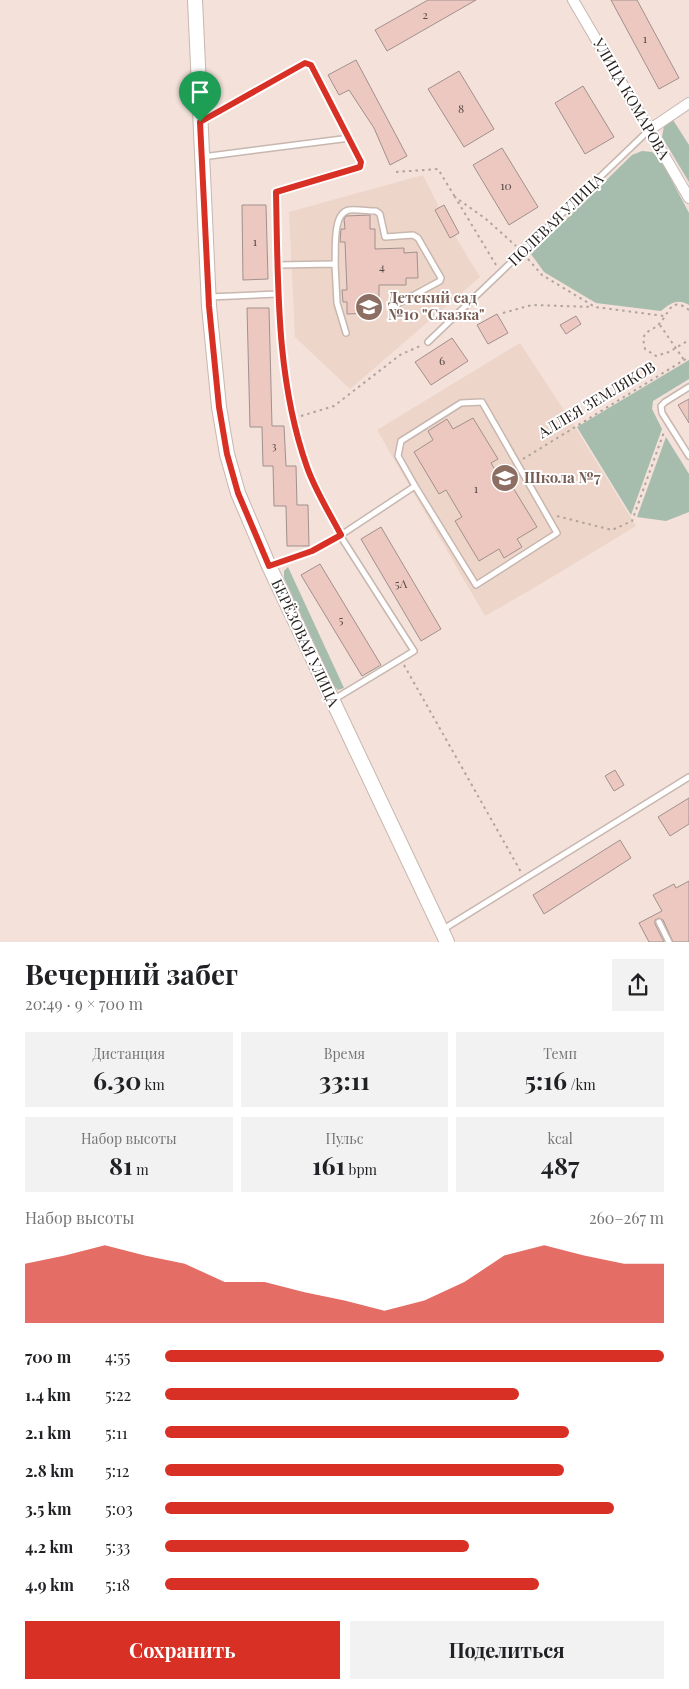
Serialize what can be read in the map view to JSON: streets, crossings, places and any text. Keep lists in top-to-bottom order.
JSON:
{
  "streets": {
    "street": ["УЛИЦА КОМАРОВА", "ПОЛЕВАЯ УЛИЦА", "БЕРЁЗОВАЯ УЛИЦА"],
    "path": ["АЛЛЕЯ ЗЕМЛЯКОВ"]
  },
  "crossings": [
    ["УЛИЦА КОМАРОВА", "ПОЛЕВАЯ УЛИЦА"]
  ],
  "places": {
    "school or university": ["Детский сад №10 \"Сказка\"", "Школа №7"]
  },
  "house_numbers": [
    "2",
    "1",
    "8",
    "10",
    "1",
    "4",
    "6",
    "3",
    "1",
    "5А",
    "5"
  ],
  "page": {
    "heading": ["Вечерний забег", "20:49 · 9 × 700 m"],
    "stats": [
      ["Дистанция", "6.30 km"],
      ["Время", "33:11"],
      ["Темп", "5:16 /km"],
      ["Набор высоты", "81 m"],
      ["Пульс", "161 bpm"],
      ["kcal", "487"]
    ],
    "chart": ["Набор высоты", "260–267 m"],
    "list": [
      {
        "name": "700 m",
        "note": "4:55"
      },
      {
        "name": "1.4 km",
        "note": "5:22"
      },
      {
        "name": "2.1 km",
        "note": "5:11"
      },
      {
        "name": "2.8 km",
        "note": "5:12"
      },
      {
        "name": "3.5 km",
        "note": "5:03"
      },
      {
        "name": "4.2 km",
        "note": "5:33"
      },
      {
        "name": "4.9 km",
        "note": "5:18"
      }
    ],
    "buttons": ["Сохранить", "Поделиться"]
  }
}
